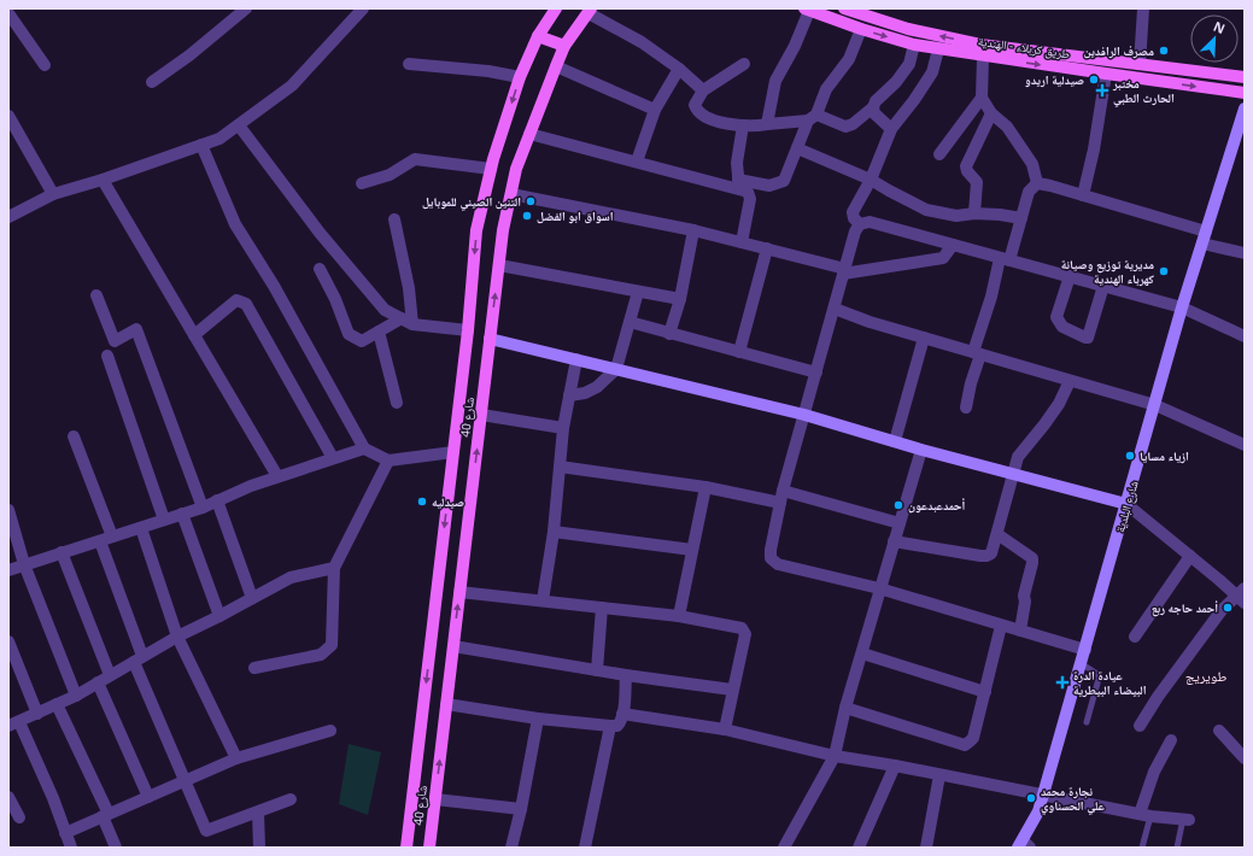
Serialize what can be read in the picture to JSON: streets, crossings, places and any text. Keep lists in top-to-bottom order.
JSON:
{
  "streets": {
    "main road": ["طريق كربلاء - الهندية", "شارع 40", "شارع البلدية"]
  },
  "districts": ["طويريج"],
  "places": {
    "other": [
      "مصرف الرافدين",
      "صيدلية اريدو",
      "التنين الصيني للموبايل",
      "اسواق ابو الفضل",
      "مديرية توزيع وصيانة كهرباء الهندية",
      "ازياء مسايا",
      "صيدليه",
      "أحمدعبدعون",
      "أحمد حاجه ربع",
      "نجارة محمد علي الحسناوي"
    ],
    "health": ["مختبر الحارث الطبي", "عيادة الدرة البيضاء البيطرية"]
  },
  "north": "top right"
}
